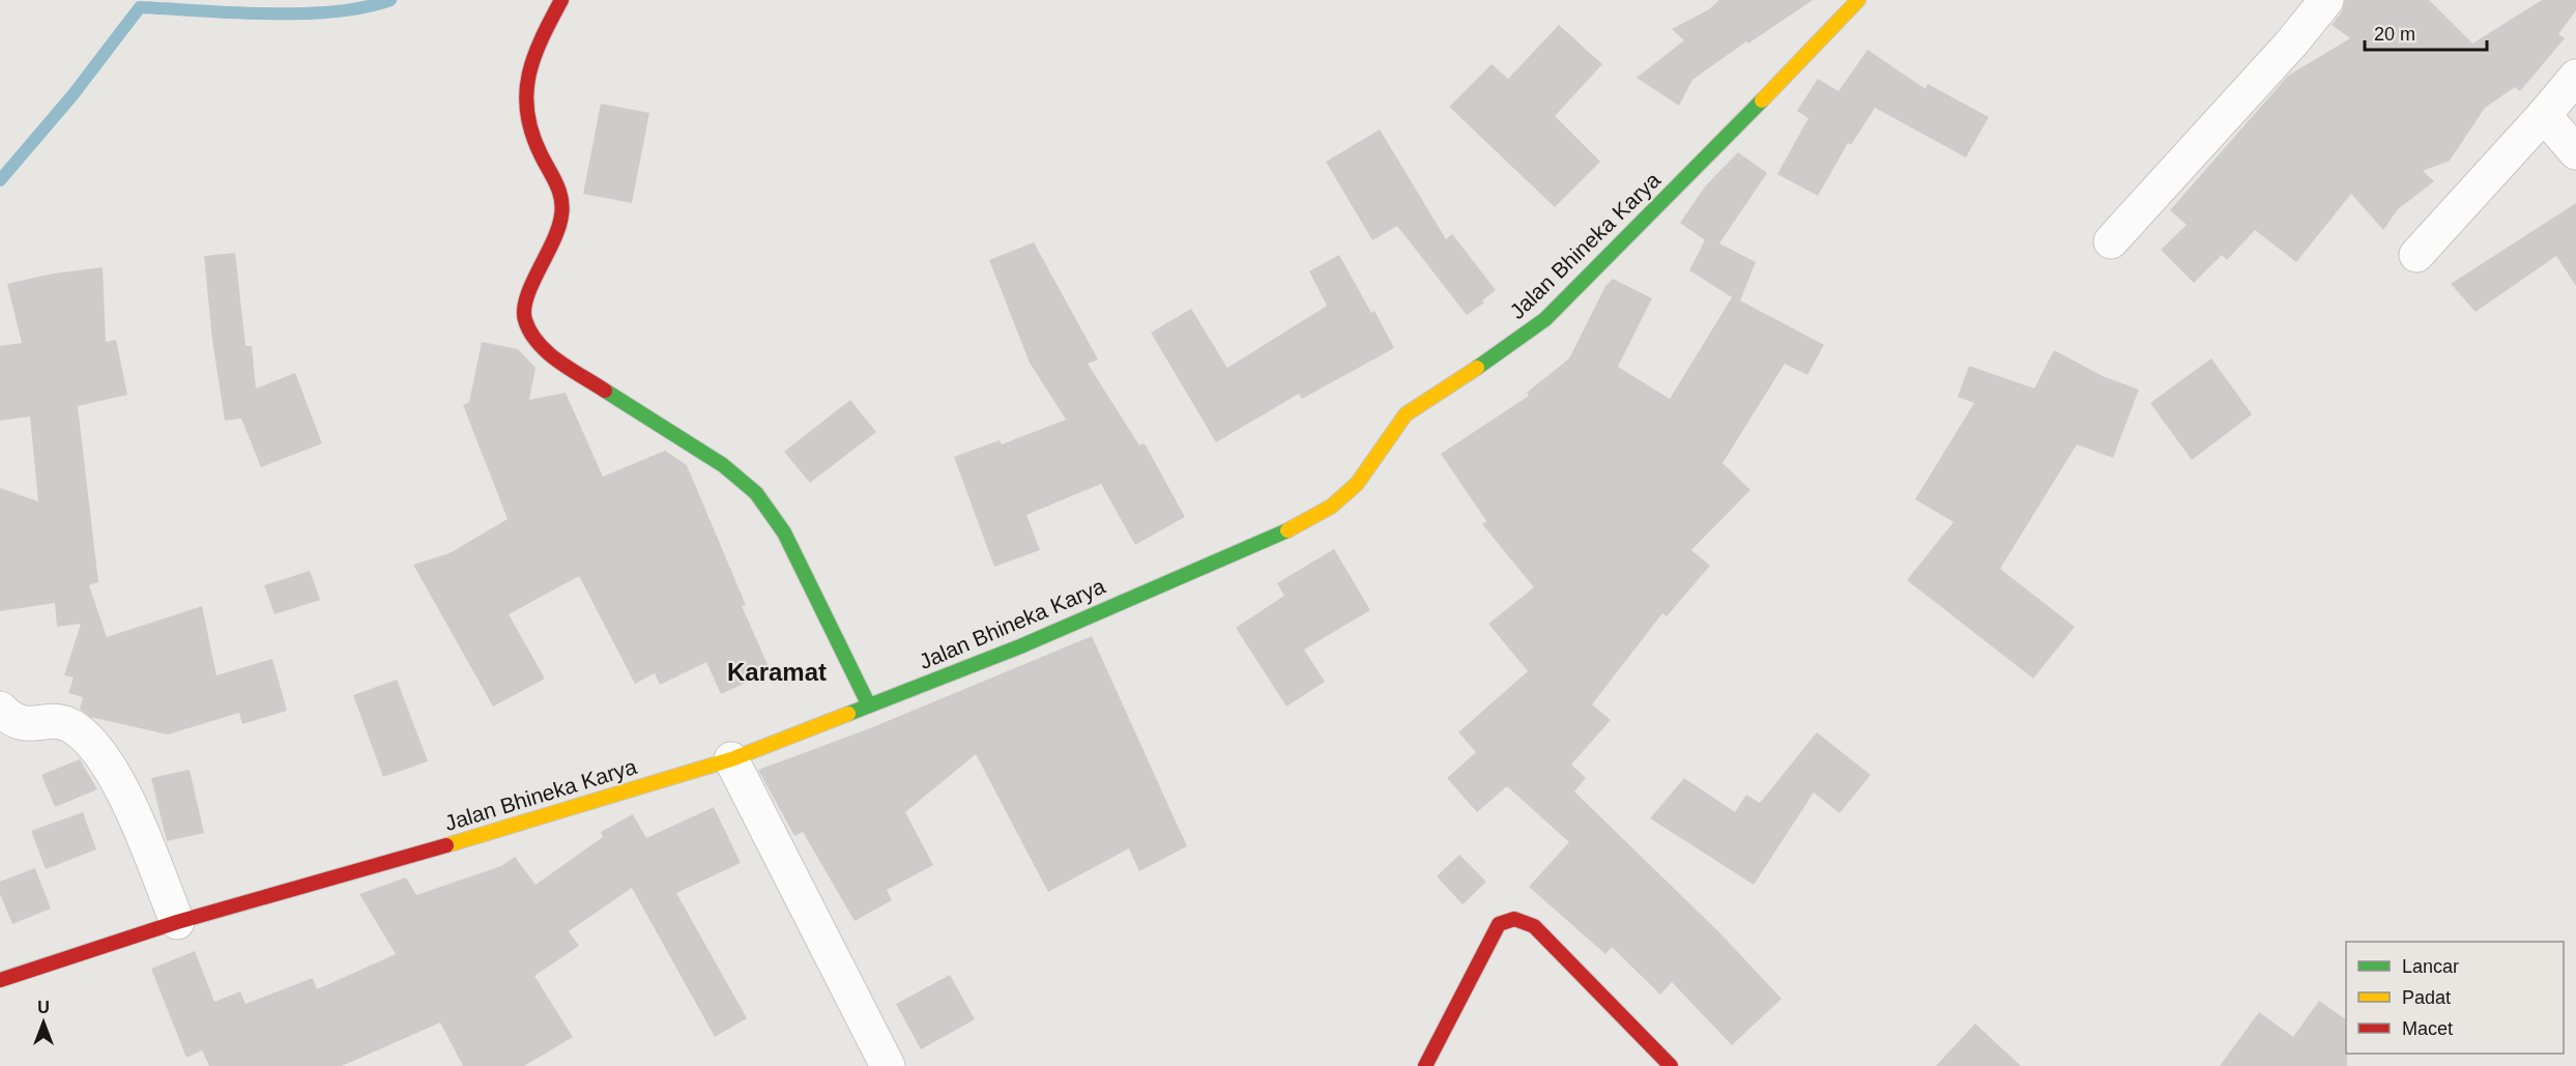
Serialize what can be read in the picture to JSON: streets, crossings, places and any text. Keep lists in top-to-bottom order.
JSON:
{
  "streets": {
    "street": ["Jalan Bhineka Karya"]
  },
  "districts": ["Karamat"],
  "legend": ["Lancar", "Padat", "Macet"],
  "scale_bar": "20 m",
  "north": "top"
}
